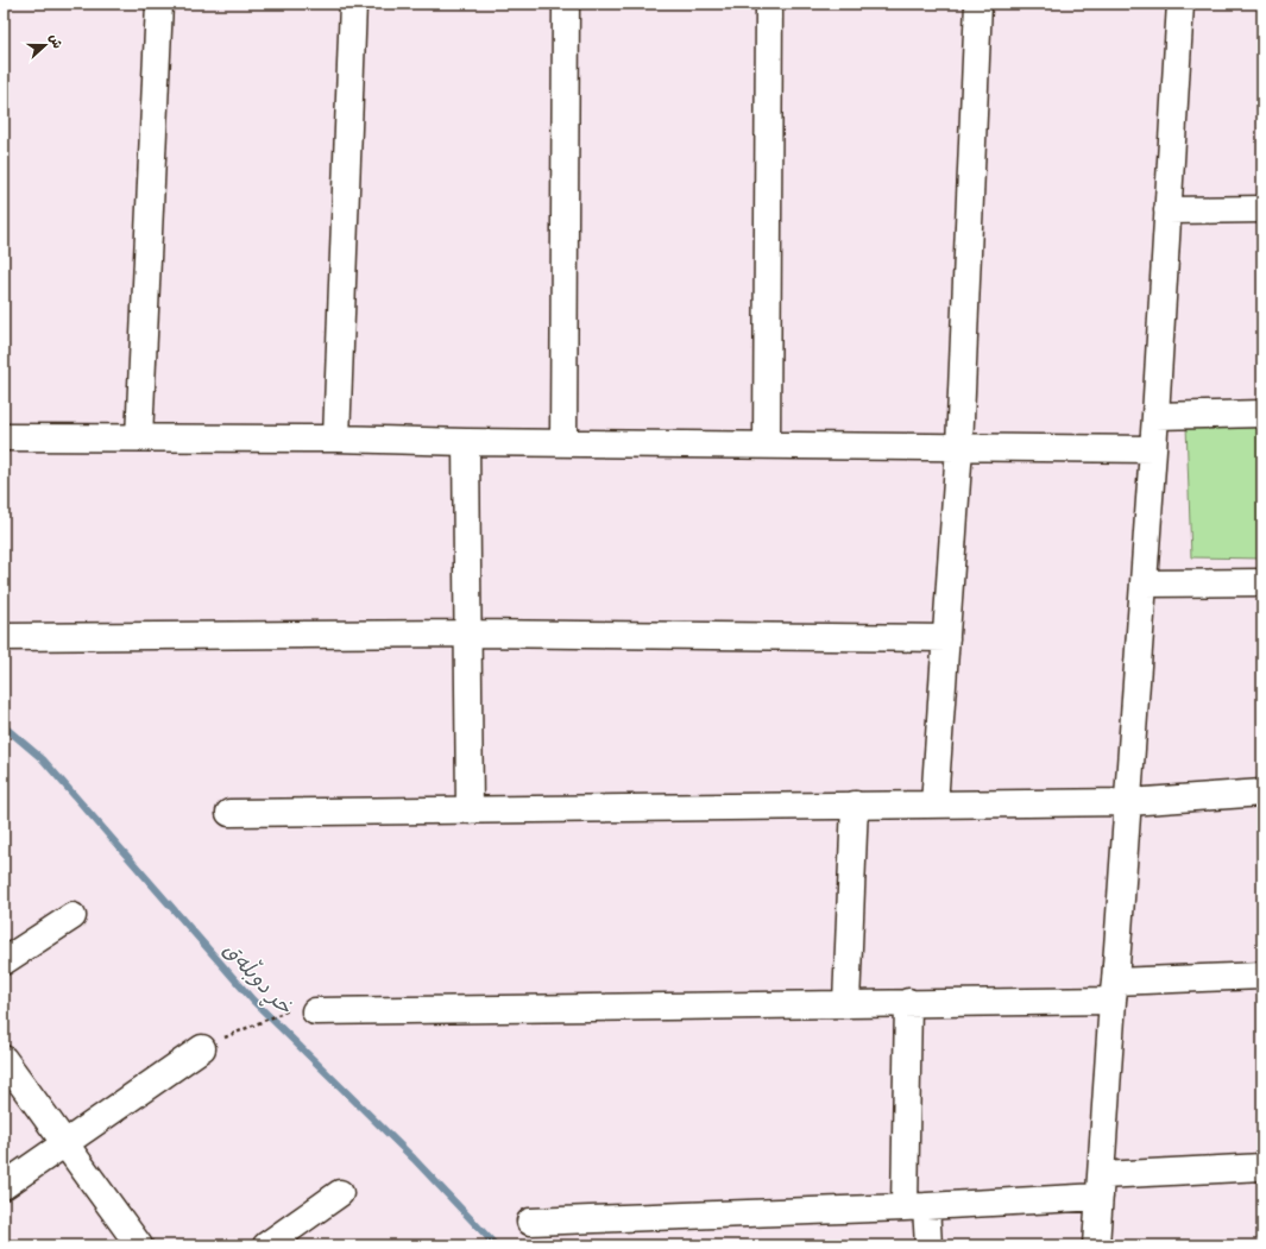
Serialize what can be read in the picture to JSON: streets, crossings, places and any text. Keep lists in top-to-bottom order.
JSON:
{
  "water": ["خڕ دوبڵەق"],
  "north": "right"
}
